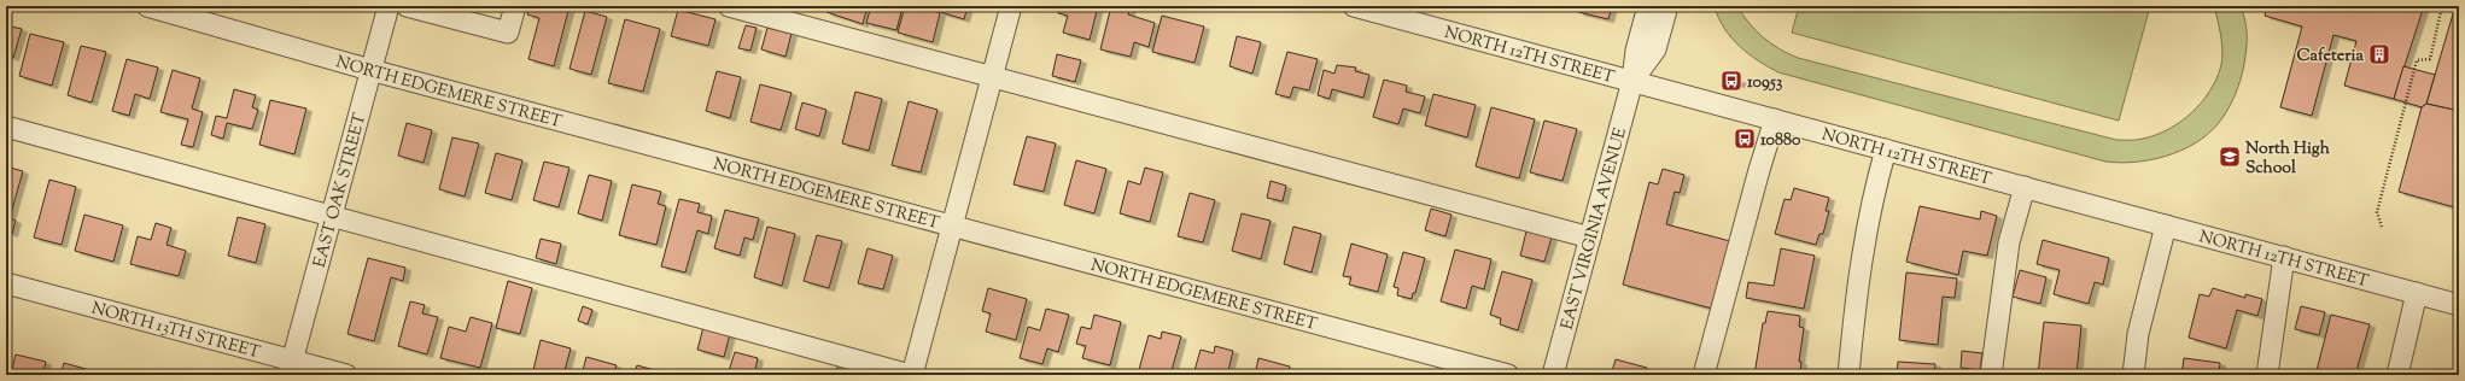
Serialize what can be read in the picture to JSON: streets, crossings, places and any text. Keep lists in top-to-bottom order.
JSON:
{
  "streets": {
    "street": [
      "NORTH 12TH STREET",
      "NORTH EDGEMERE STREET",
      "EAST OAK STREET",
      "EAST VIRGINIA AVENUE",
      "NORTH 13TH STREET"
    ]
  },
  "crossings": [
    ["NORTH 12TH STREET", "EAST VIRGINIA AVENUE"],
    ["NORTH EDGEMERE STREET", "EAST OAK STREET"],
    ["EAST OAK STREET", "NORTH 13TH STREET"]
  ],
  "places": {
    "building": ["Cafeteria"],
    "bus stop": ["10953", "10880"],
    "school or university": ["North High School"]
  }
}
